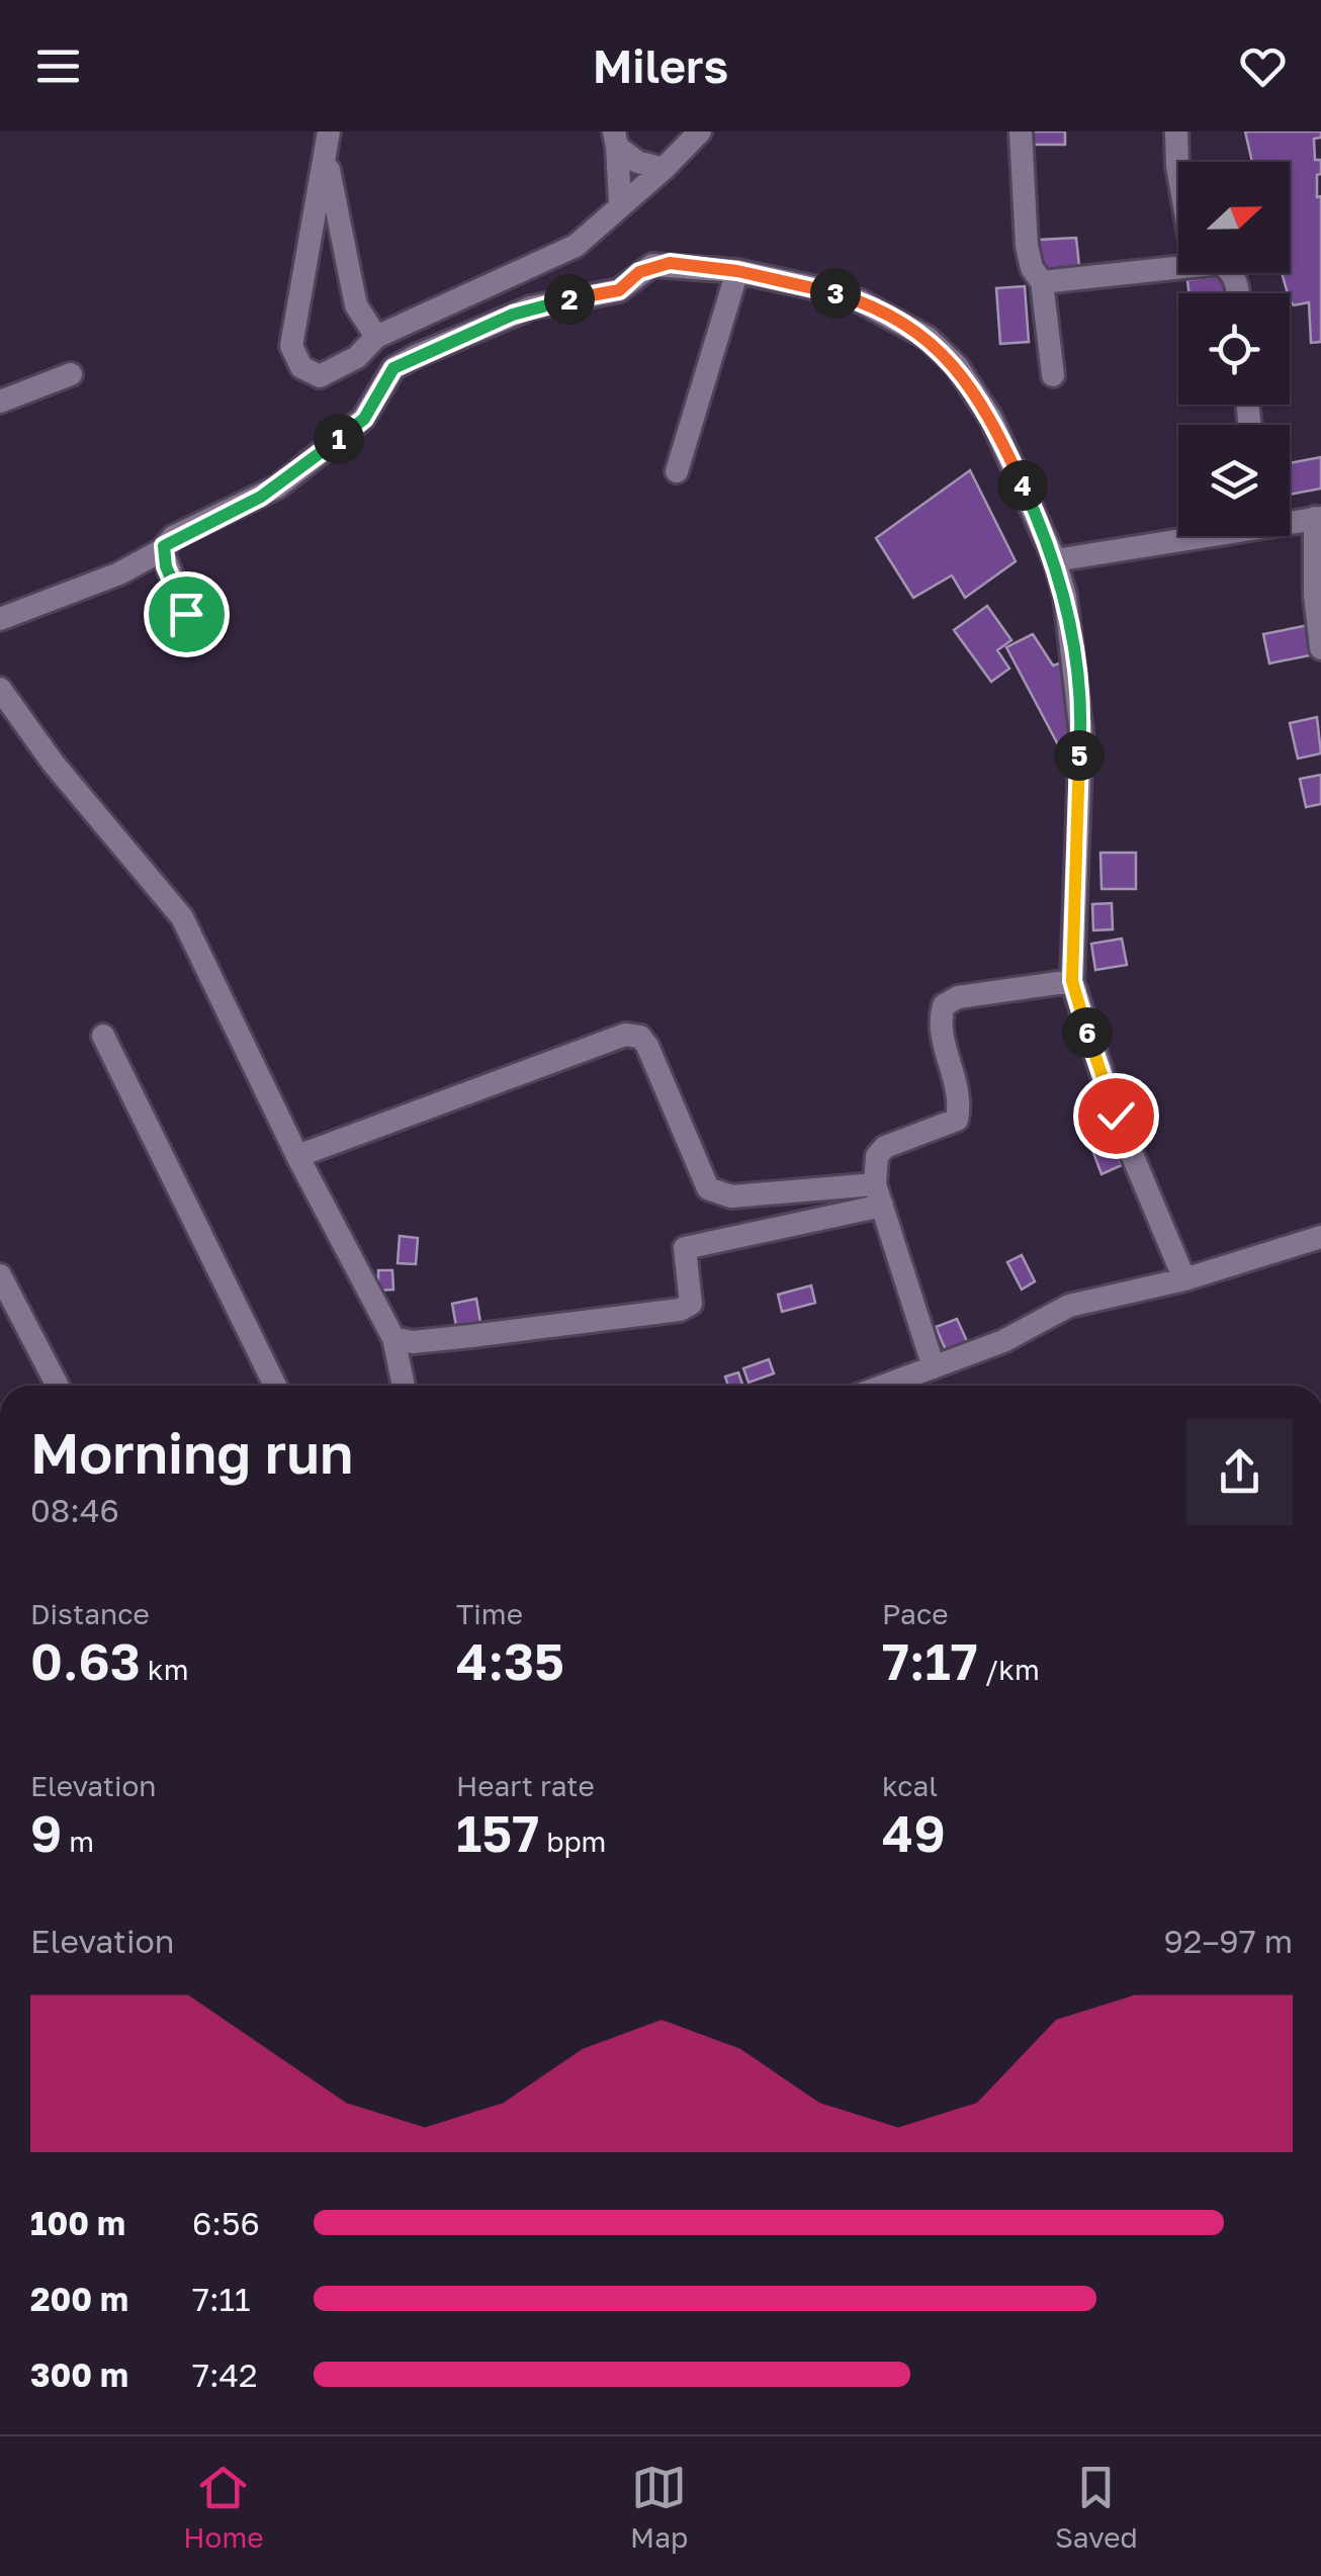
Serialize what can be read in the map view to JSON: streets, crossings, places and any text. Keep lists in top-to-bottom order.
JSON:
{
  "north": "right",
  "page": {
    "header": "Milers",
    "pins": [
      "3",
      "2",
      "1",
      "4",
      "5",
      "6"
    ],
    "heading": ["Morning run", "08:46"],
    "stats": [
      ["Distance", "0.63 km"],
      ["Time", "4:35"],
      ["Pace", "7:17 /km"],
      ["Elevation", "9 m"],
      ["Heart rate", "157 bpm"],
      ["kcal", "49"]
    ],
    "chart": ["Elevation", "92–97 m"],
    "list": [
      {
        "name": "100 m",
        "note": "6:56"
      },
      {
        "name": "200 m",
        "note": "7:11"
      },
      {
        "name": "300 m",
        "note": "7:42"
      }
    ],
    "tabs": ["Home", "Map", "Saved"]
  }
}
